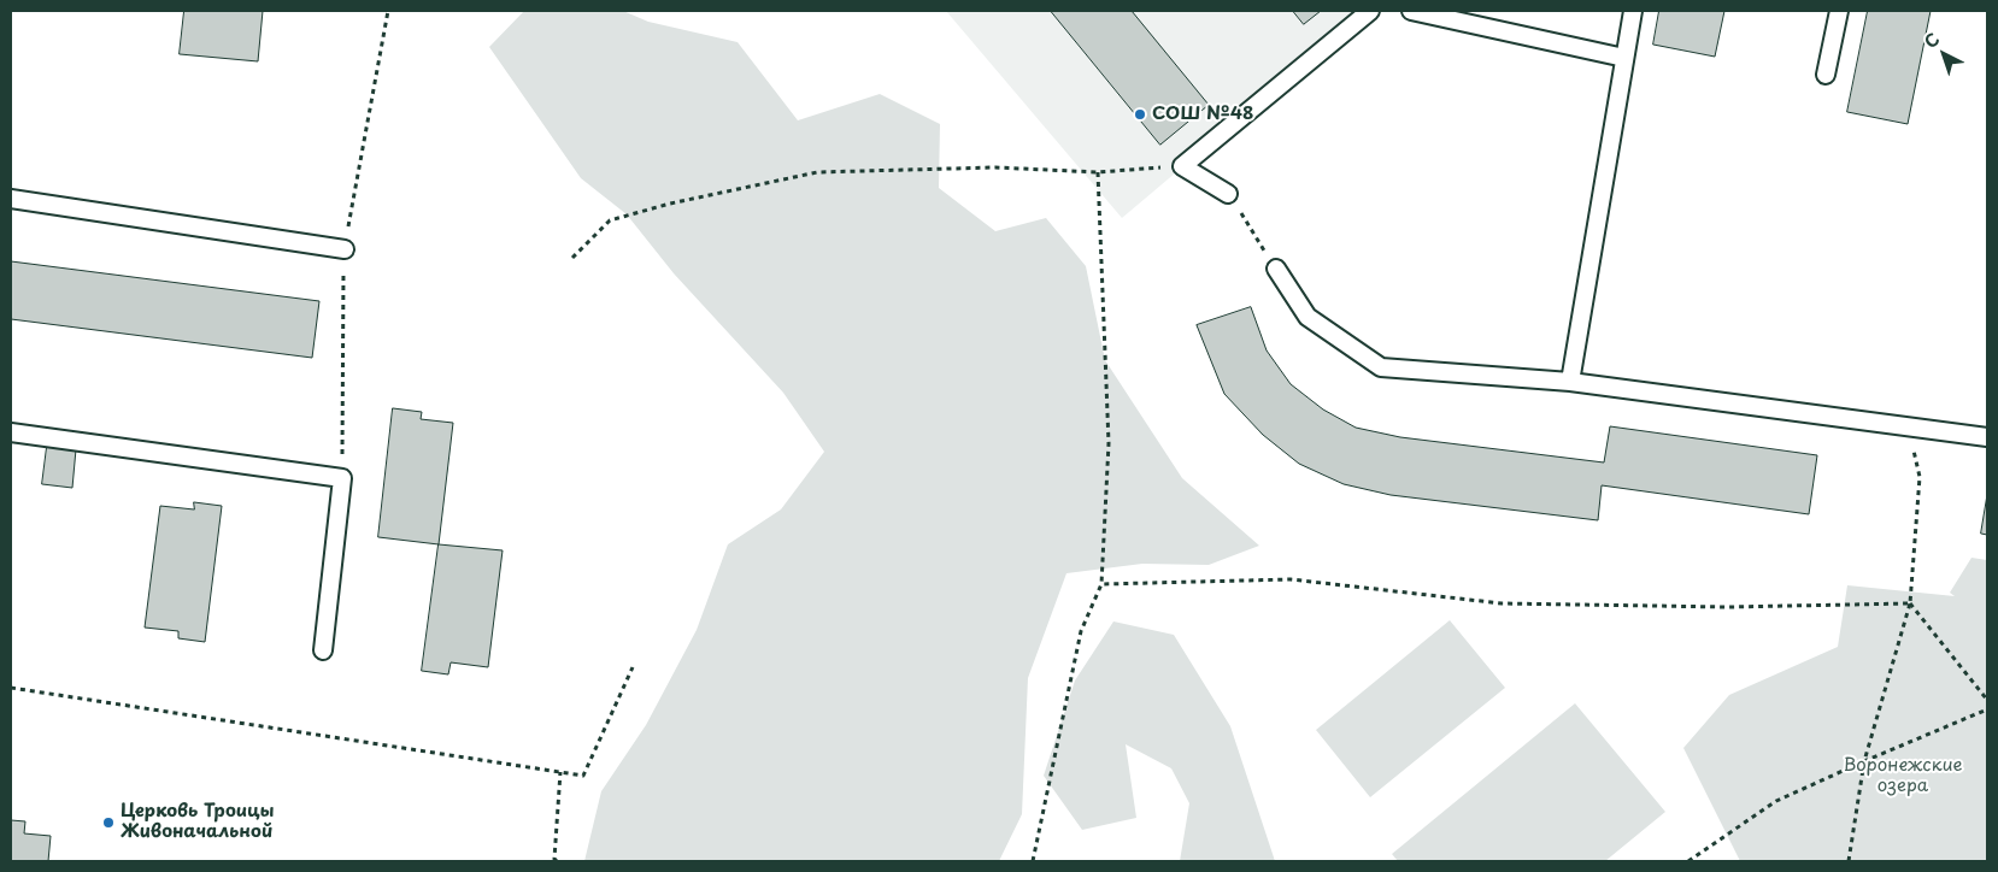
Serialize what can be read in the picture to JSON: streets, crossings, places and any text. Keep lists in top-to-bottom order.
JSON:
{
  "parks": ["Воронежские озера"],
  "places": ["СОШ №48", "Церковь Троицы Живоначальной"],
  "north": "top left"
}
